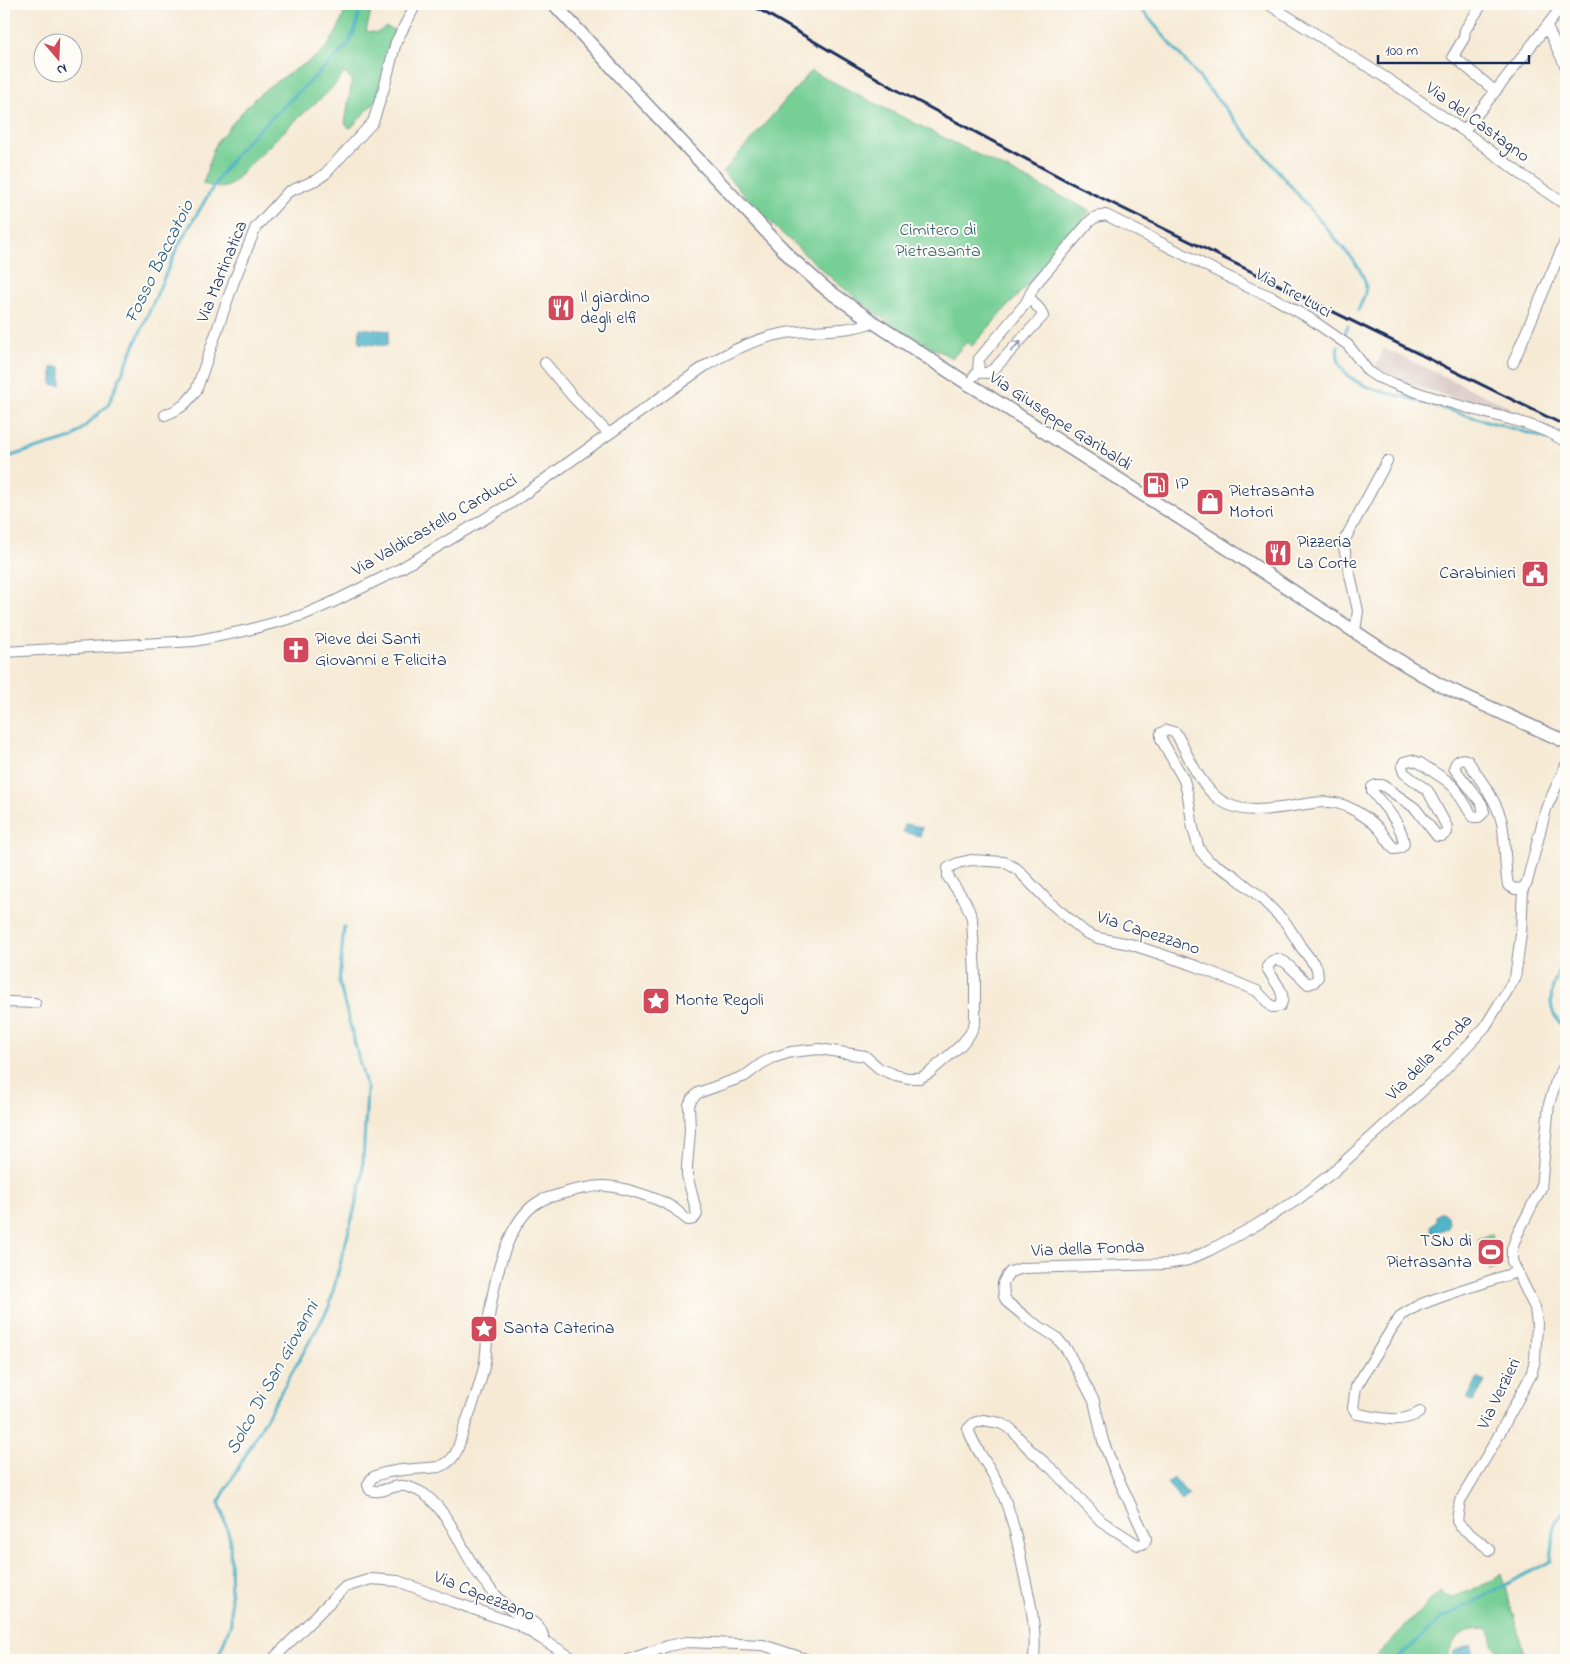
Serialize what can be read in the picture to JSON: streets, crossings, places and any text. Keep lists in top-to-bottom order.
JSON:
{
  "streets": {
    "main road": ["Via Giuseppe Garibaldi"],
    "street": [
      "Via del Castagno",
      "Via Martinatica",
      "Via Tre Luci",
      "Via Valdicastello Carducci",
      "Via Capezzano",
      "Via della Fonda",
      "Via Verzieri"
    ]
  },
  "crossings": [
    ["Via Giuseppe Garibaldi", "Via Valdicastello Carducci"],
    ["Via Capezzano", "Via della Fonda"]
  ],
  "water": ["Fosso Baccatoio", "Solco Di San Giovanni"],
  "parks": ["Cimitero di Pietrasanta"],
  "places": {
    "restaurant": ["Il giardino degli elfi", "Pizzeria La Corte"],
    "fuel station": ["IP"],
    "shop": ["Pietrasanta Motori"],
    "public building": ["Carabinieri"],
    "church": ["Pieve dei Santi Giovanni e Felicita"],
    "place": ["Monte Regoli", "Santa Caterina"],
    "sports": ["TSN di Pietrasanta"]
  },
  "scale_bar": "100 m",
  "north": "bottom"
}
